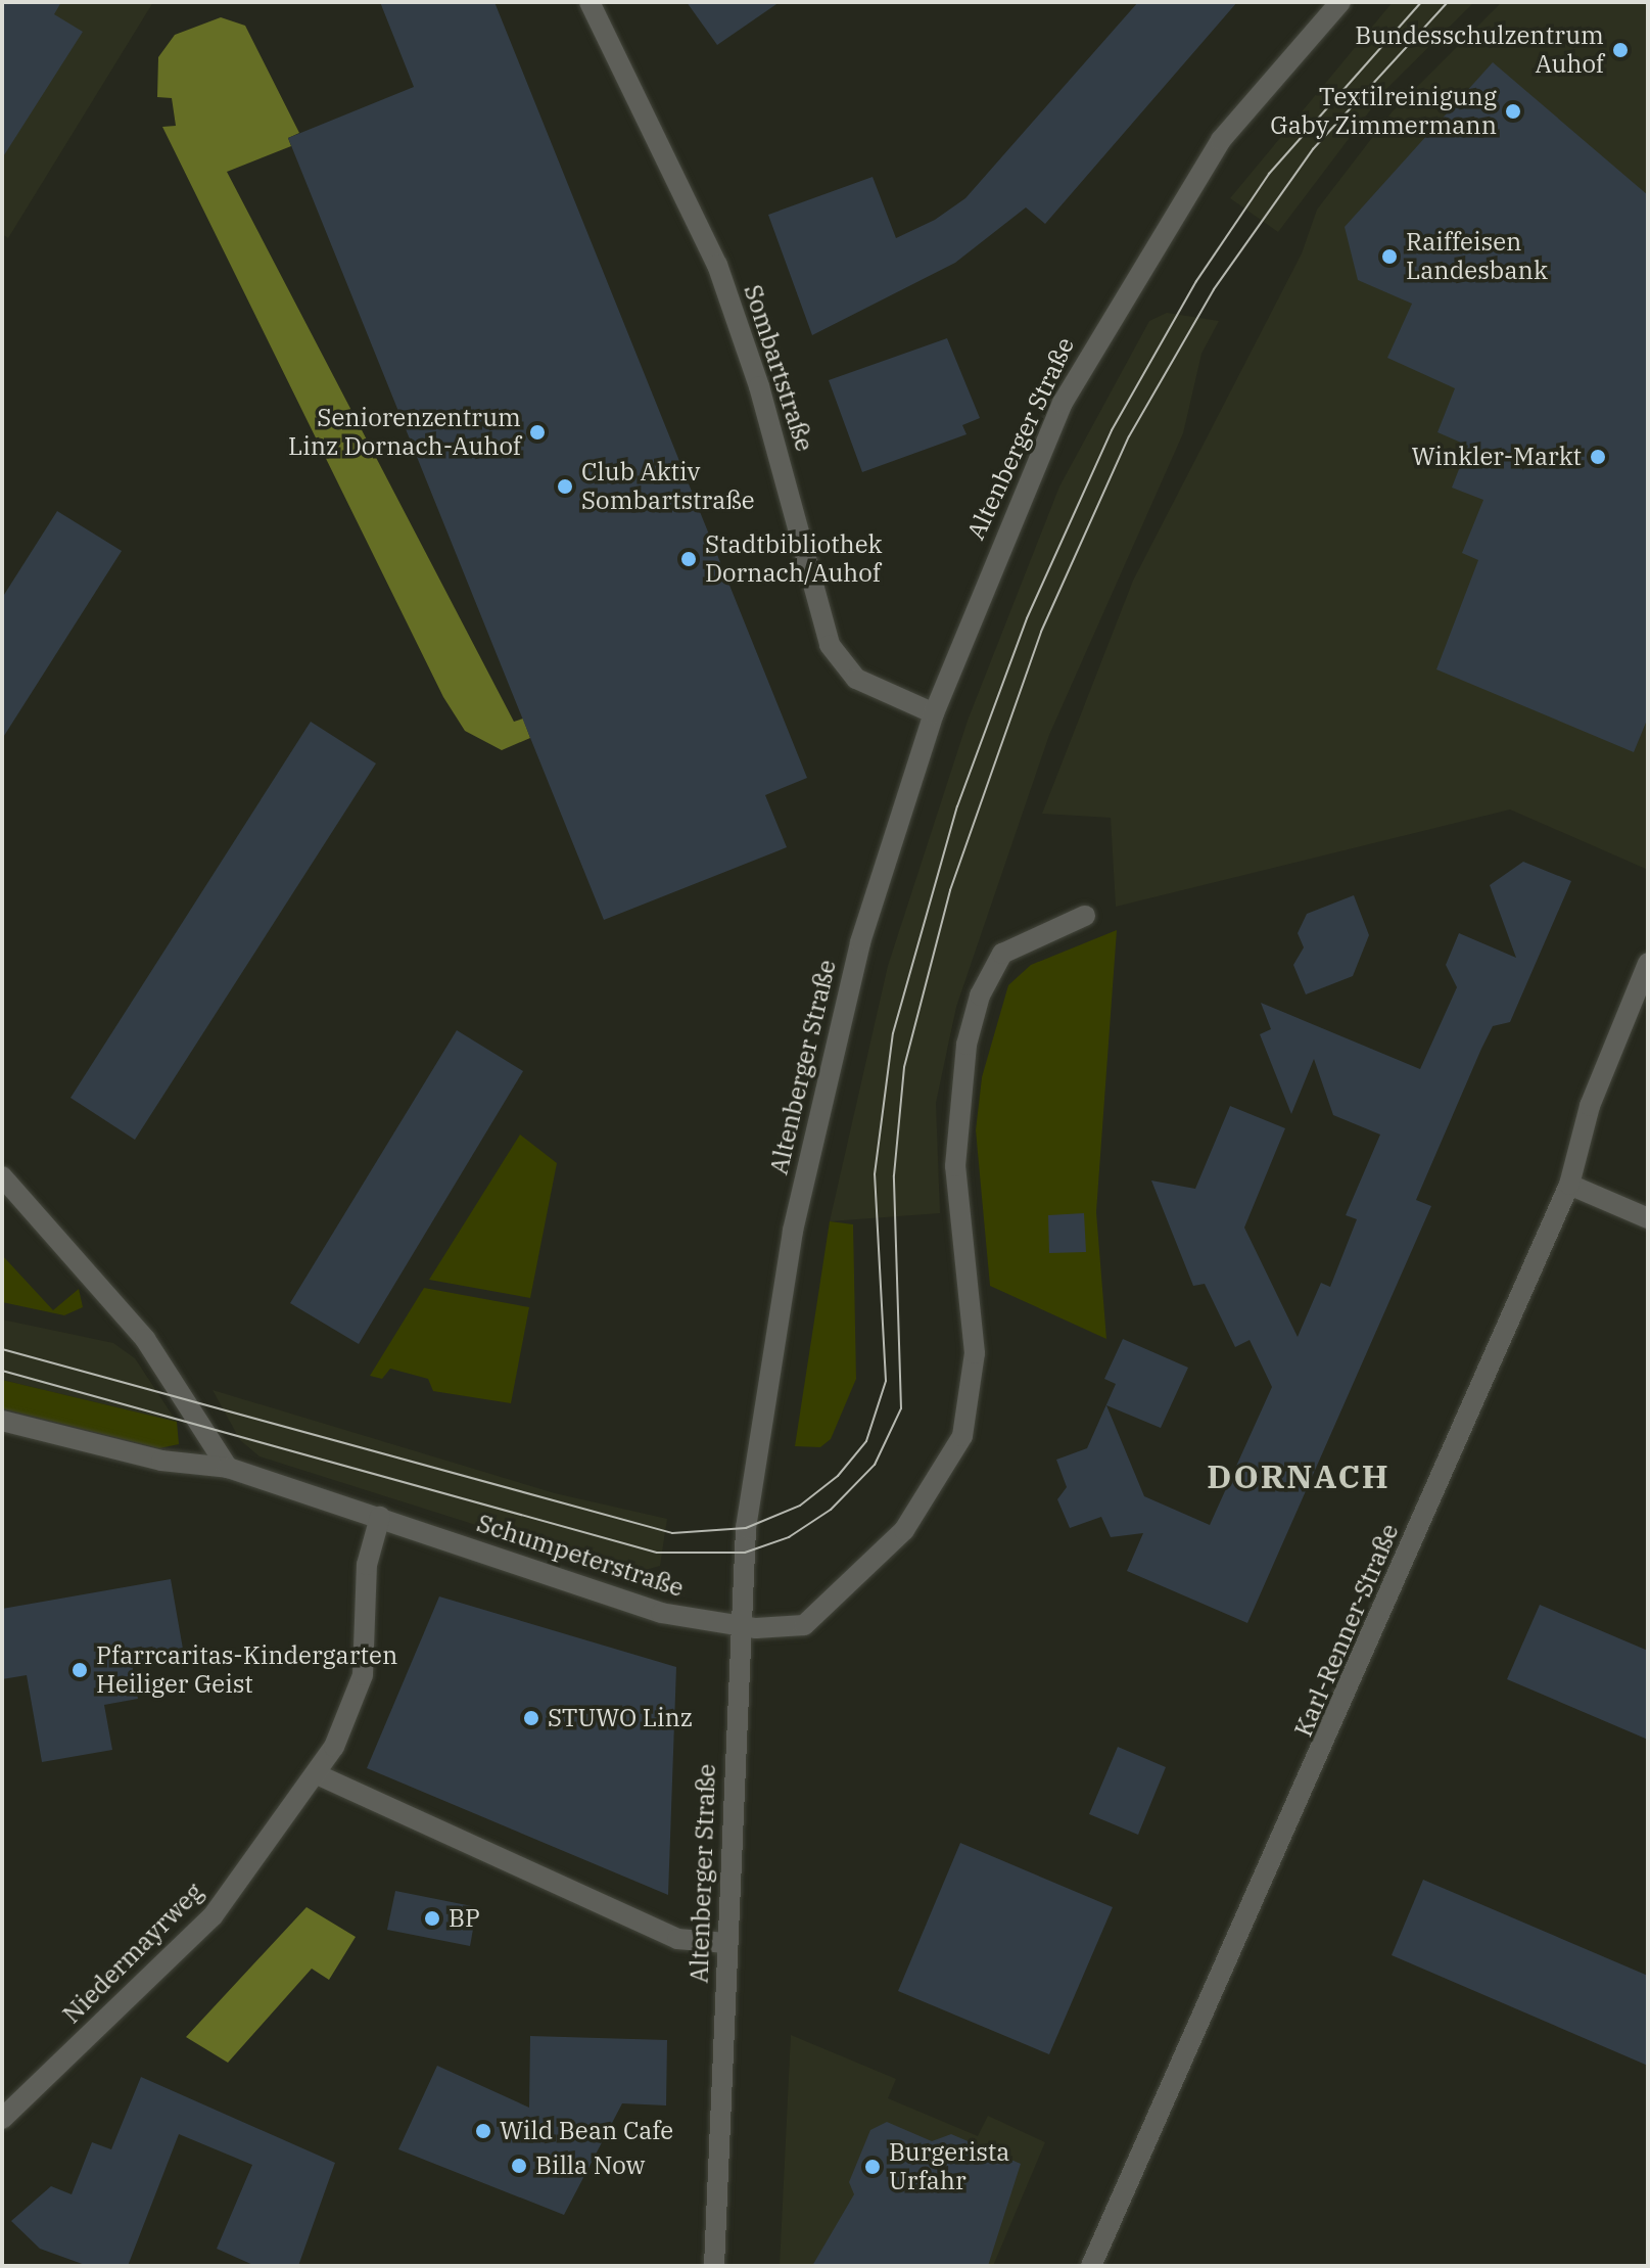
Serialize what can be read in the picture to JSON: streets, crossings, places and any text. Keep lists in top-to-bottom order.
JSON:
{
  "streets": {
    "street": [
      "Sombartstraße",
      "Altenberger Straße",
      "Schumpeterstraße",
      "Karl-Renner-Straße",
      "Niedermayrweg"
    ]
  },
  "crossings": [
    ["Sombartstraße", "Altenberger Straße"],
    ["Altenberger Straße", "Schumpeterstraße"],
    ["Schumpeterstraße", "Niedermayrweg"]
  ],
  "districts": ["DORNACH"],
  "places": [
    "Bundesschulzentrum Auhof",
    "Textilreinigung Gaby Zimmermann",
    "Raiffeisen Landesbank",
    "Seniorenzentrum Linz Dornach-Auhof",
    "Winkler-Markt",
    "Club Aktiv Sombartstraße",
    "Stadtbibliothek Dornach/Auhof",
    "Pfarrcaritas-Kindergarten Heiliger Geist",
    "STUWO Linz",
    "BP",
    "Wild Bean Cafe",
    "Billa Now",
    "Burgerista Urfahr"
  ]
}
